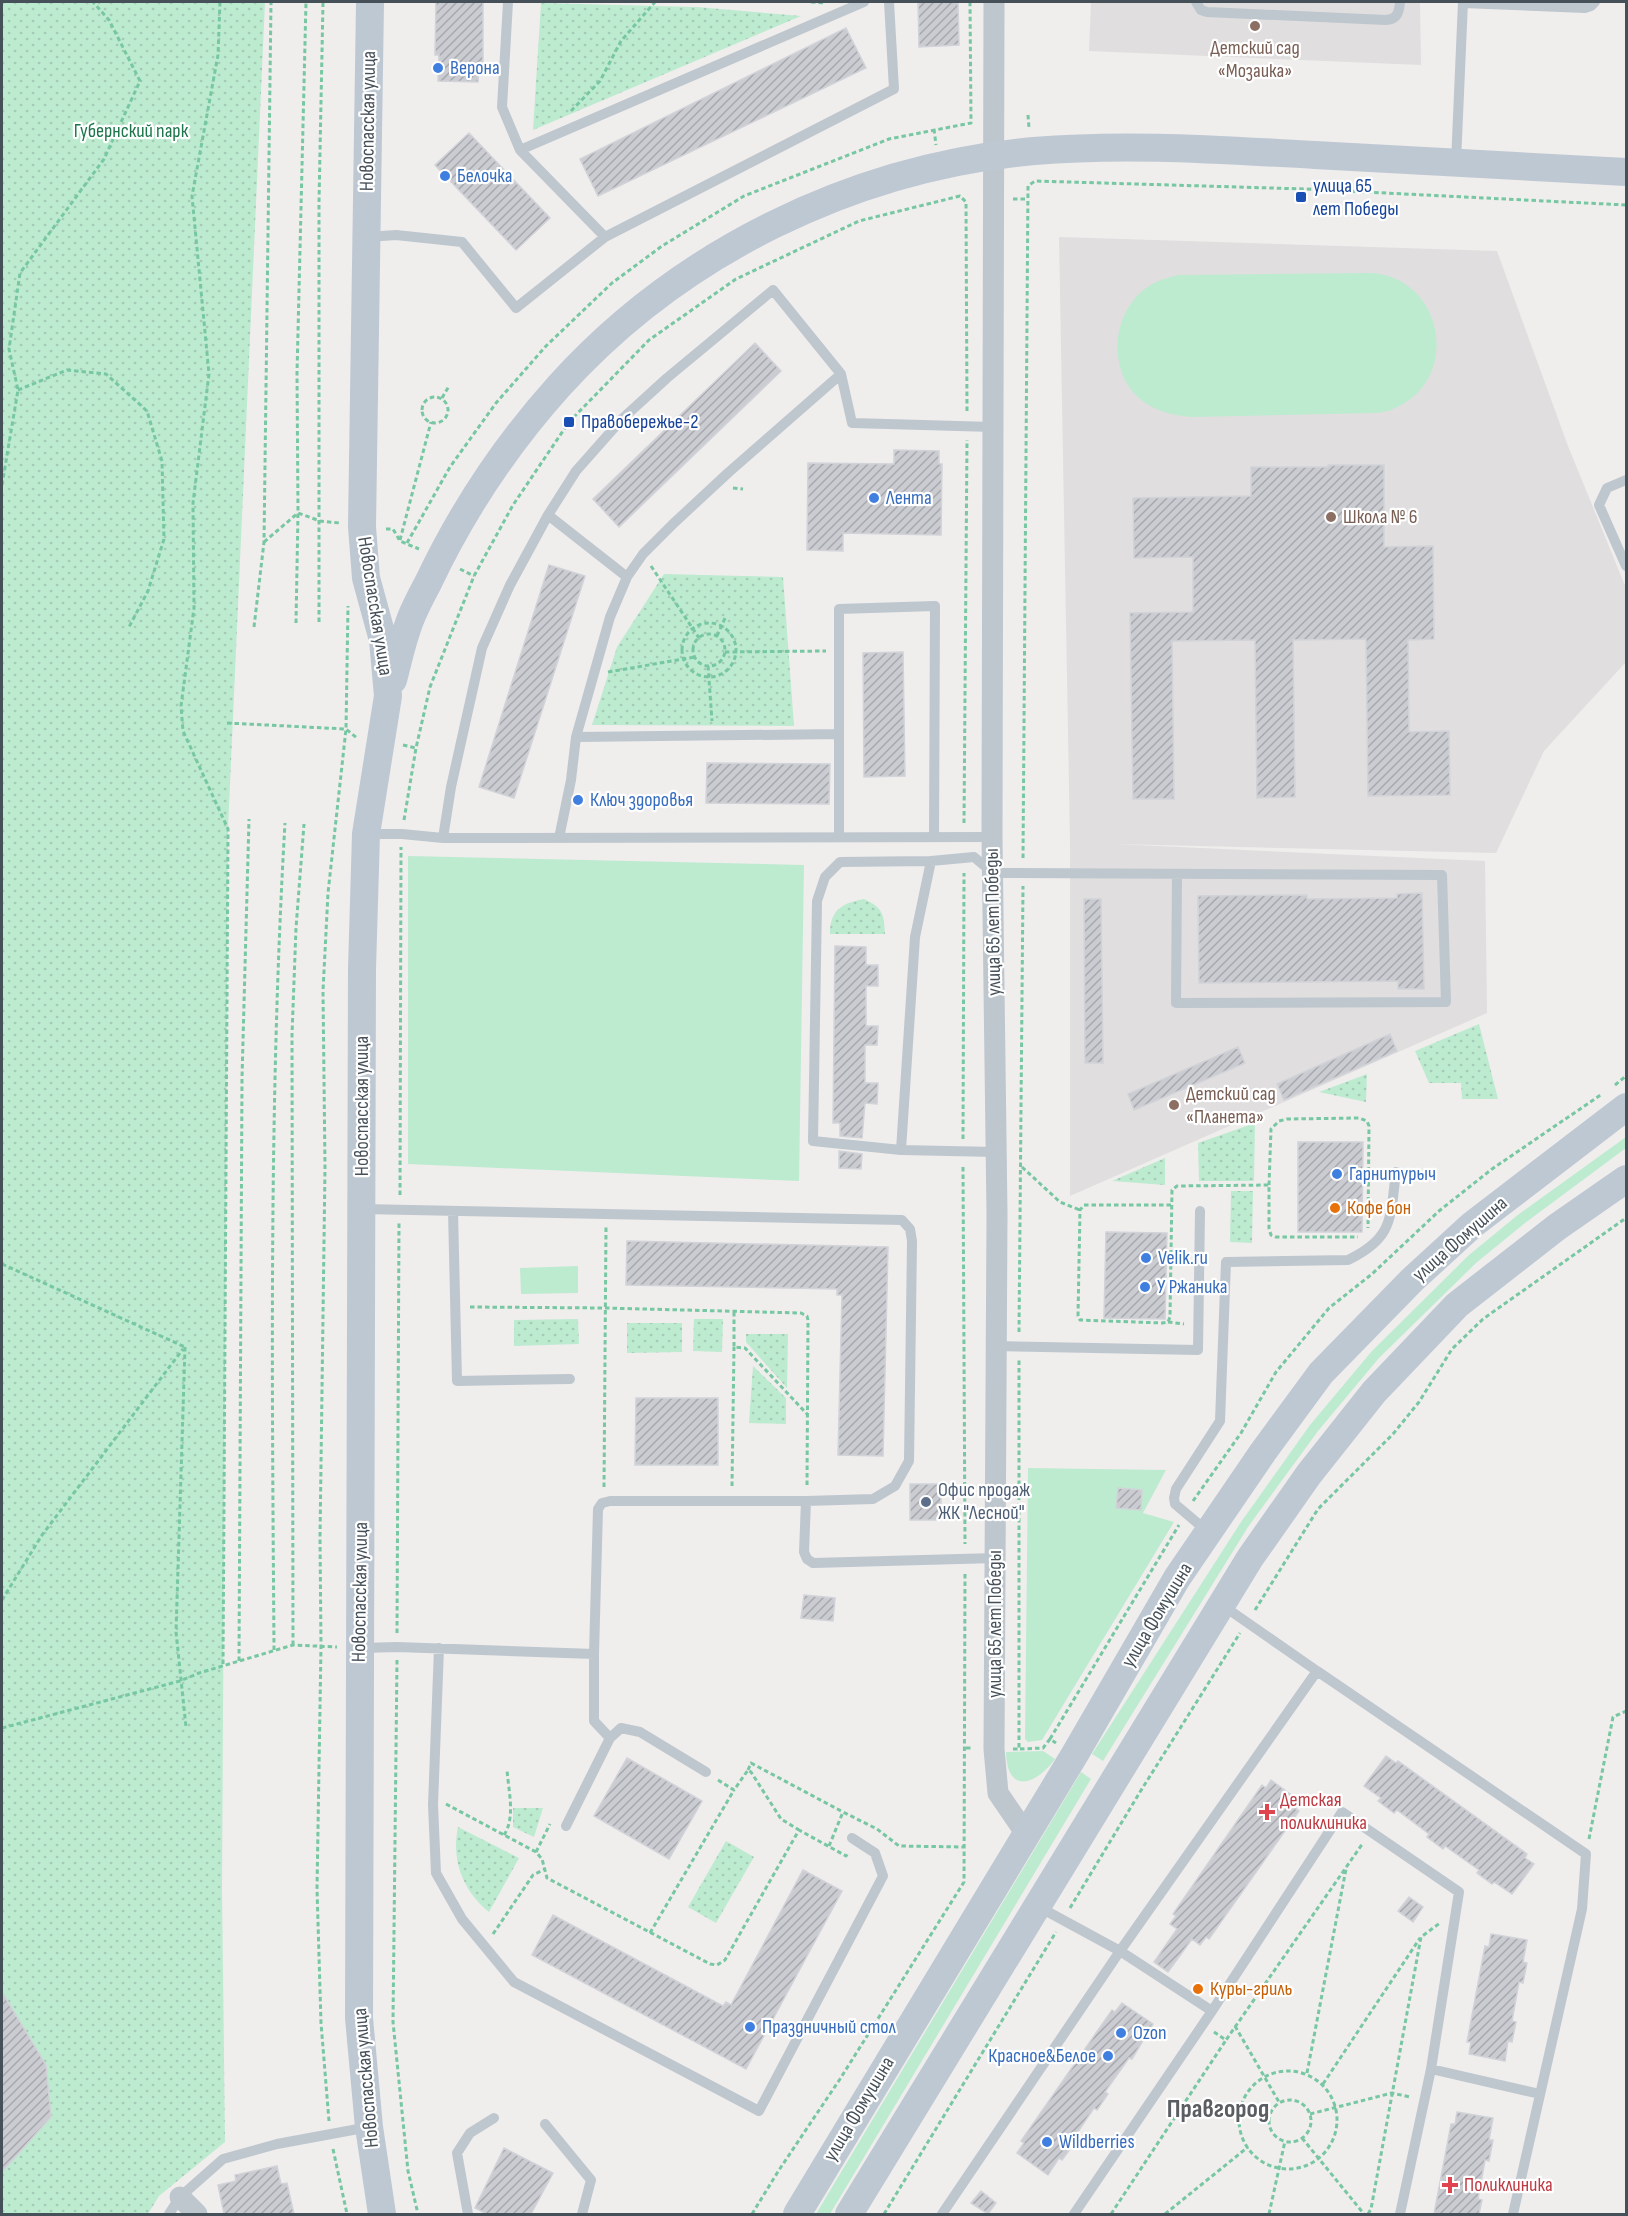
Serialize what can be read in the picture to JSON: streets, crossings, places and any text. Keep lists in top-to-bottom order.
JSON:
{
  "streets": {
    "street": ["Новоспасская улица", "улица 65 лет Победы", "улица Фомушина"]
  },
  "crossings": [
    ["улица 65 лет Победы", "улица Фомушина"]
  ],
  "districts": ["Правгород"],
  "parks": ["Губернский парк"],
  "places": {
    "other": [
      "Детский сад «Мозаика»",
      "Верона",
      "Белочка",
      "Лента",
      "Школа № 6",
      "Ключ здоровья",
      "Детский сад «Планета»",
      "Гарнитурыч",
      "Кофе бон",
      "Velik.ru",
      "У Ржаника",
      "Офис продаж ЖК \"Лесной\"",
      "Куры-гриль",
      "Праздничный стол",
      "Ozon",
      "Красное&Белое",
      "Wildberries"
    ],
    "transit": ["улица 65 лет Победы", "Правобережье-2"],
    "health": ["Детская поликлиника", "Поликлиника"]
  }
}
